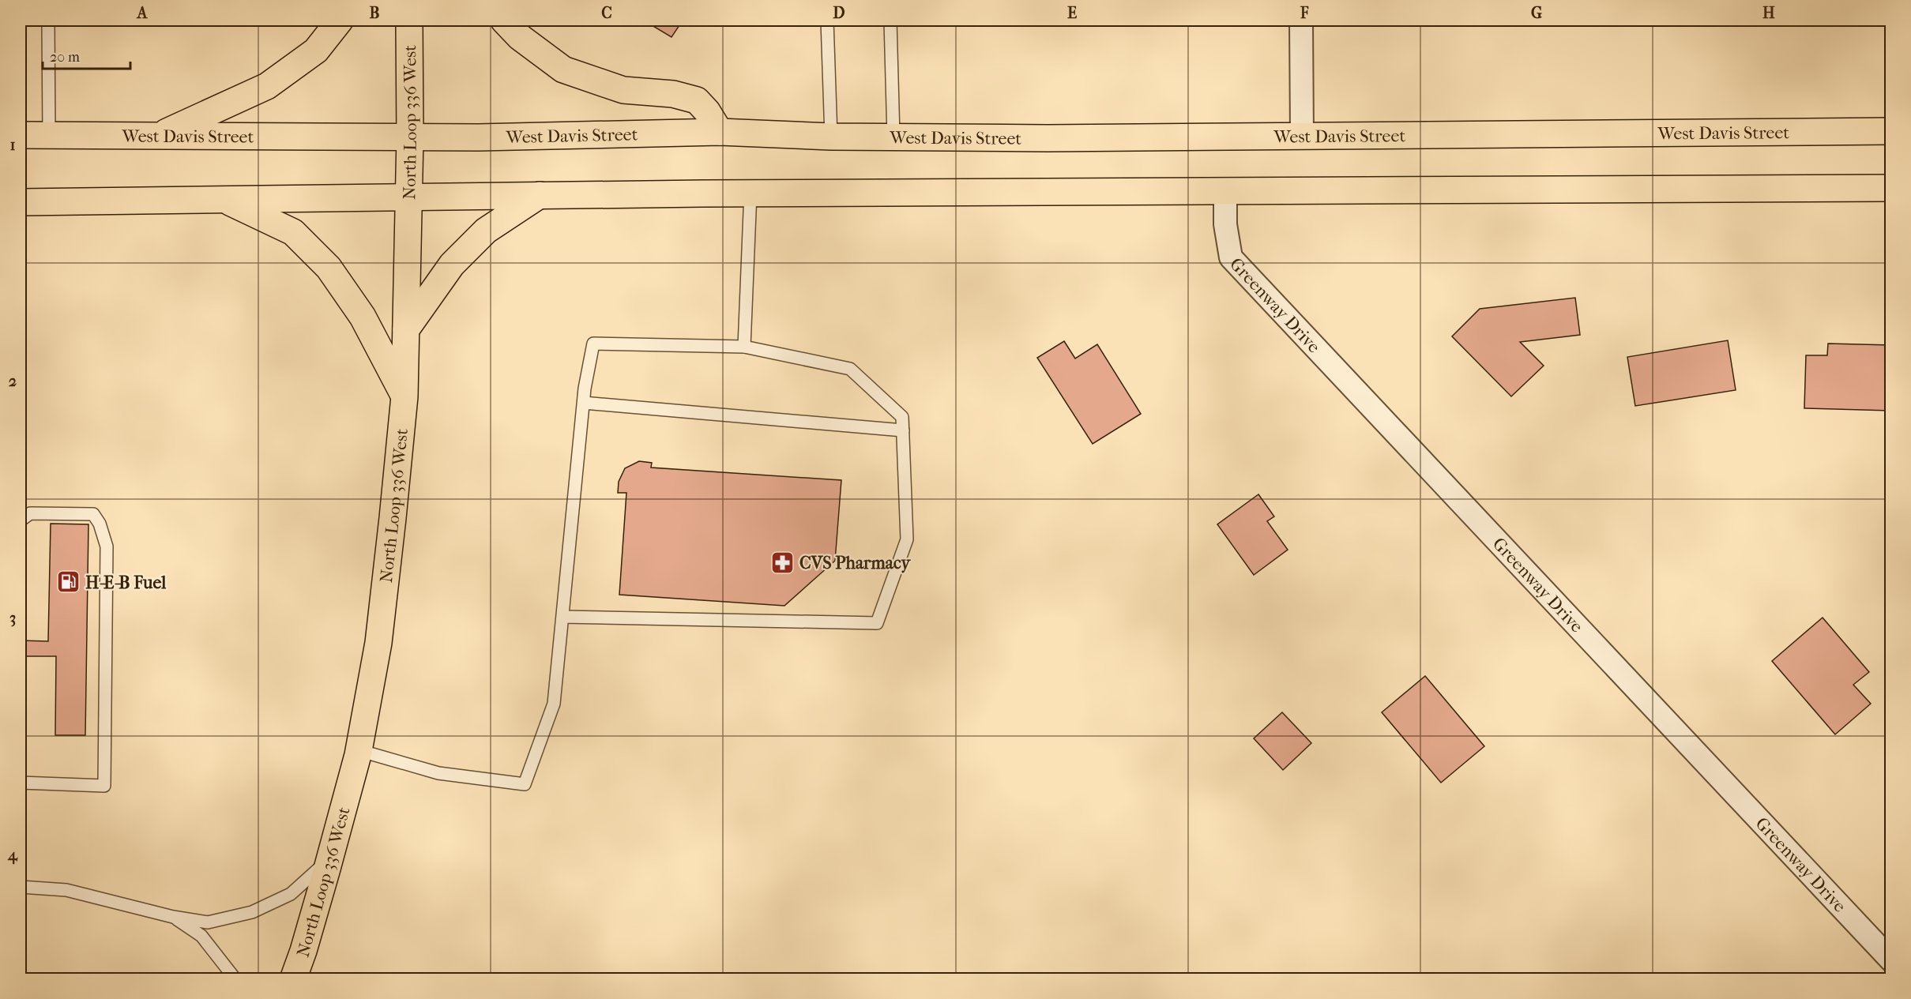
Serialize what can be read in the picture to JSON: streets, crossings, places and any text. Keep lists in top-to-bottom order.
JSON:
{
  "streets": {
    "main road": ["North Loop 336 West", "West Davis Street"],
    "street": ["Greenway Drive"]
  },
  "crossings": [
    ["North Loop 336 West", "West Davis Street"]
  ],
  "places": {
    "pharmacy": ["CVS Pharmacy"],
    "fuel station": ["H-E-B Fuel"]
  },
  "scale_bar": "20 m",
  "grid": {
    "columns": [
      "A",
      "B",
      "C",
      "D",
      "E",
      "F",
      "G",
      "H"
    ],
    "rows": [
      "1",
      "2",
      "3",
      "4"
    ]
  }
}
